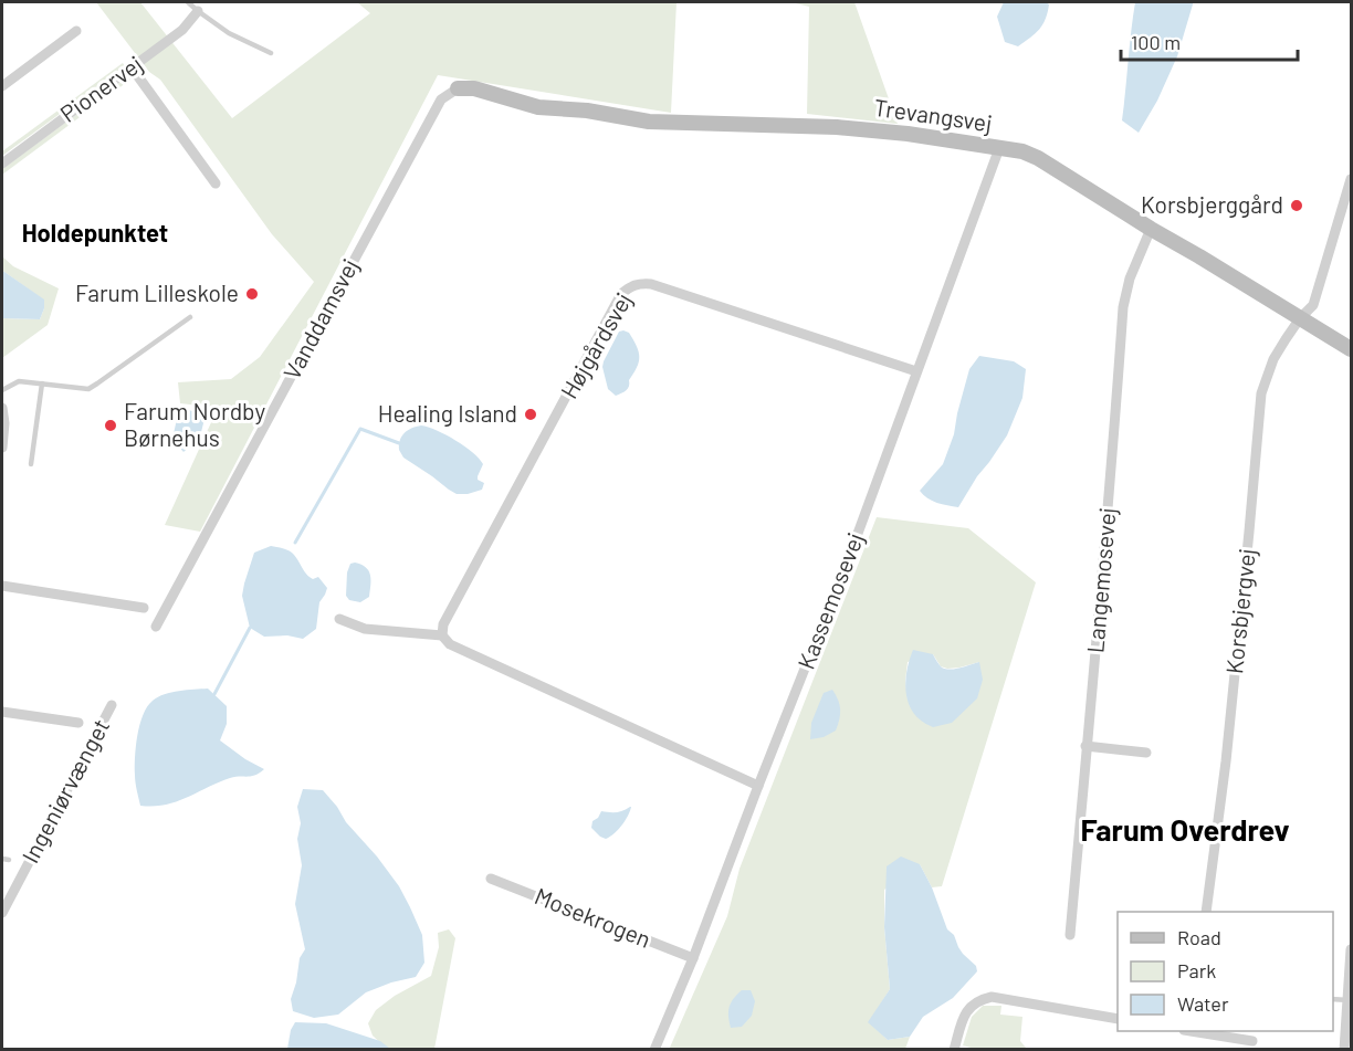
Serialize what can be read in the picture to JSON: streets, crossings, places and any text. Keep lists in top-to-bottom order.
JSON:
{
  "streets": {
    "street": [
      "Pionervej",
      "Trevangsvej",
      "Vanddamsvej",
      "Højgårdsvej",
      "Langemosevej",
      "Kassemosevej",
      "Korsbjergvej",
      "Ingeniørvænget",
      "Mosekrogen"
    ]
  },
  "crossings": [
    ["Trevangsvej", "Vanddamsvej"],
    ["Trevangsvej", "Langemosevej"],
    ["Trevangsvej", "Kassemosevej"],
    ["Trevangsvej", "Korsbjergvej"],
    ["Højgårdsvej", "Kassemosevej"],
    ["Kassemosevej", "Mosekrogen"]
  ],
  "districts": ["Holdepunktet", "Farum Overdrev"],
  "places": [
    "Korsbjerggård",
    "Farum Lilleskole",
    "Healing Island",
    "Farum Nordby Børnehus"
  ],
  "legend": ["Road", "Park", "Water"],
  "scale_bar": "100 m"
}
